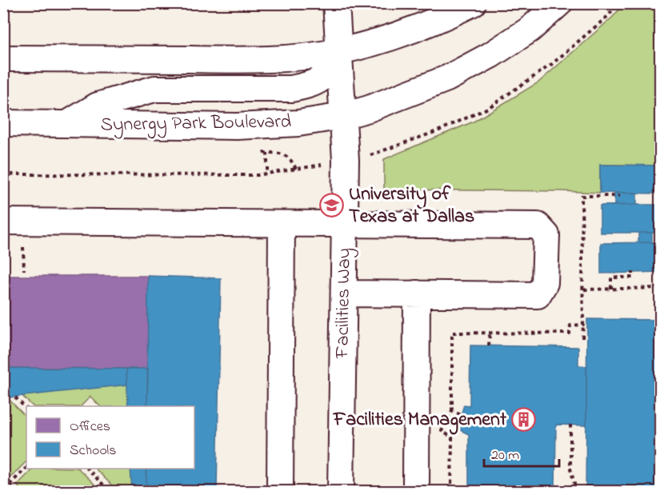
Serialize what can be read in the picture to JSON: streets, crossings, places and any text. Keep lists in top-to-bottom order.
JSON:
{
  "streets": {
    "street": ["Synergy Park Boulevard", "Facilities Way"]
  },
  "crossings": [
    ["Synergy Park Boulevard", "Facilities Way"]
  ],
  "places": {
    "school or university": ["University of Texas at Dallas"],
    "building": ["Facilities Management"]
  },
  "legend": ["Offices", "Schools"],
  "scale_bar": "20 m"
}
